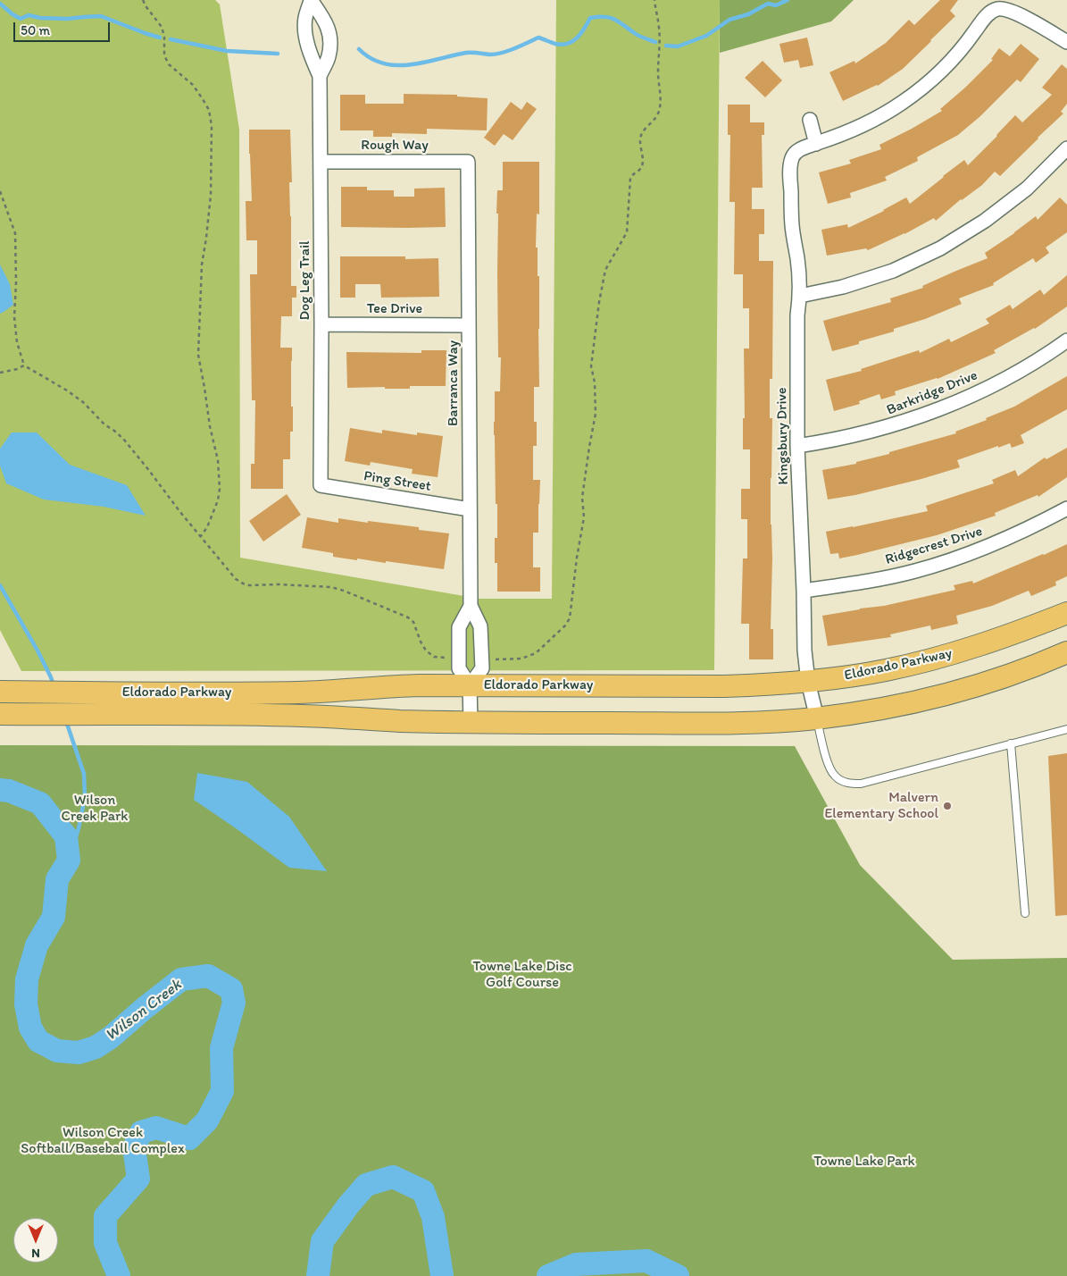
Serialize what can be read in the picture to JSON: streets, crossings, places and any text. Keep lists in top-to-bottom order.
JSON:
{
  "streets": {
    "main road": ["Eldorado Parkway"],
    "street": [
      "Rough Way",
      "Dog Leg Trail",
      "Tee Drive",
      "Barranca Way",
      "Barkridge Drive",
      "Kingsbury Drive",
      "Ping Street",
      "Ridgecrest Drive"
    ]
  },
  "crossings": [
    ["Rough Way", "Dog Leg Trail"],
    ["Rough Way", "Barranca Way"],
    ["Dog Leg Trail", "Tee Drive"],
    ["Dog Leg Trail", "Ping Street"],
    ["Tee Drive", "Barranca Way"],
    ["Barranca Way", "Ping Street"],
    ["Barranca Way", "Eldorado Parkway"],
    ["Barkridge Drive", "Kingsbury Drive"],
    ["Kingsbury Drive", "Ridgecrest Drive"],
    ["Kingsbury Drive", "Eldorado Parkway"]
  ],
  "water": ["Wilson Creek"],
  "parks": [
    "Wilson Creek Park",
    "Towne Lake Disc Golf Course",
    "Wilson Creek Softball/Baseball Complex",
    "Towne Lake Park"
  ],
  "places": ["Malvern Elementary School"],
  "scale_bar": "50 m",
  "north": "bottom"
}
